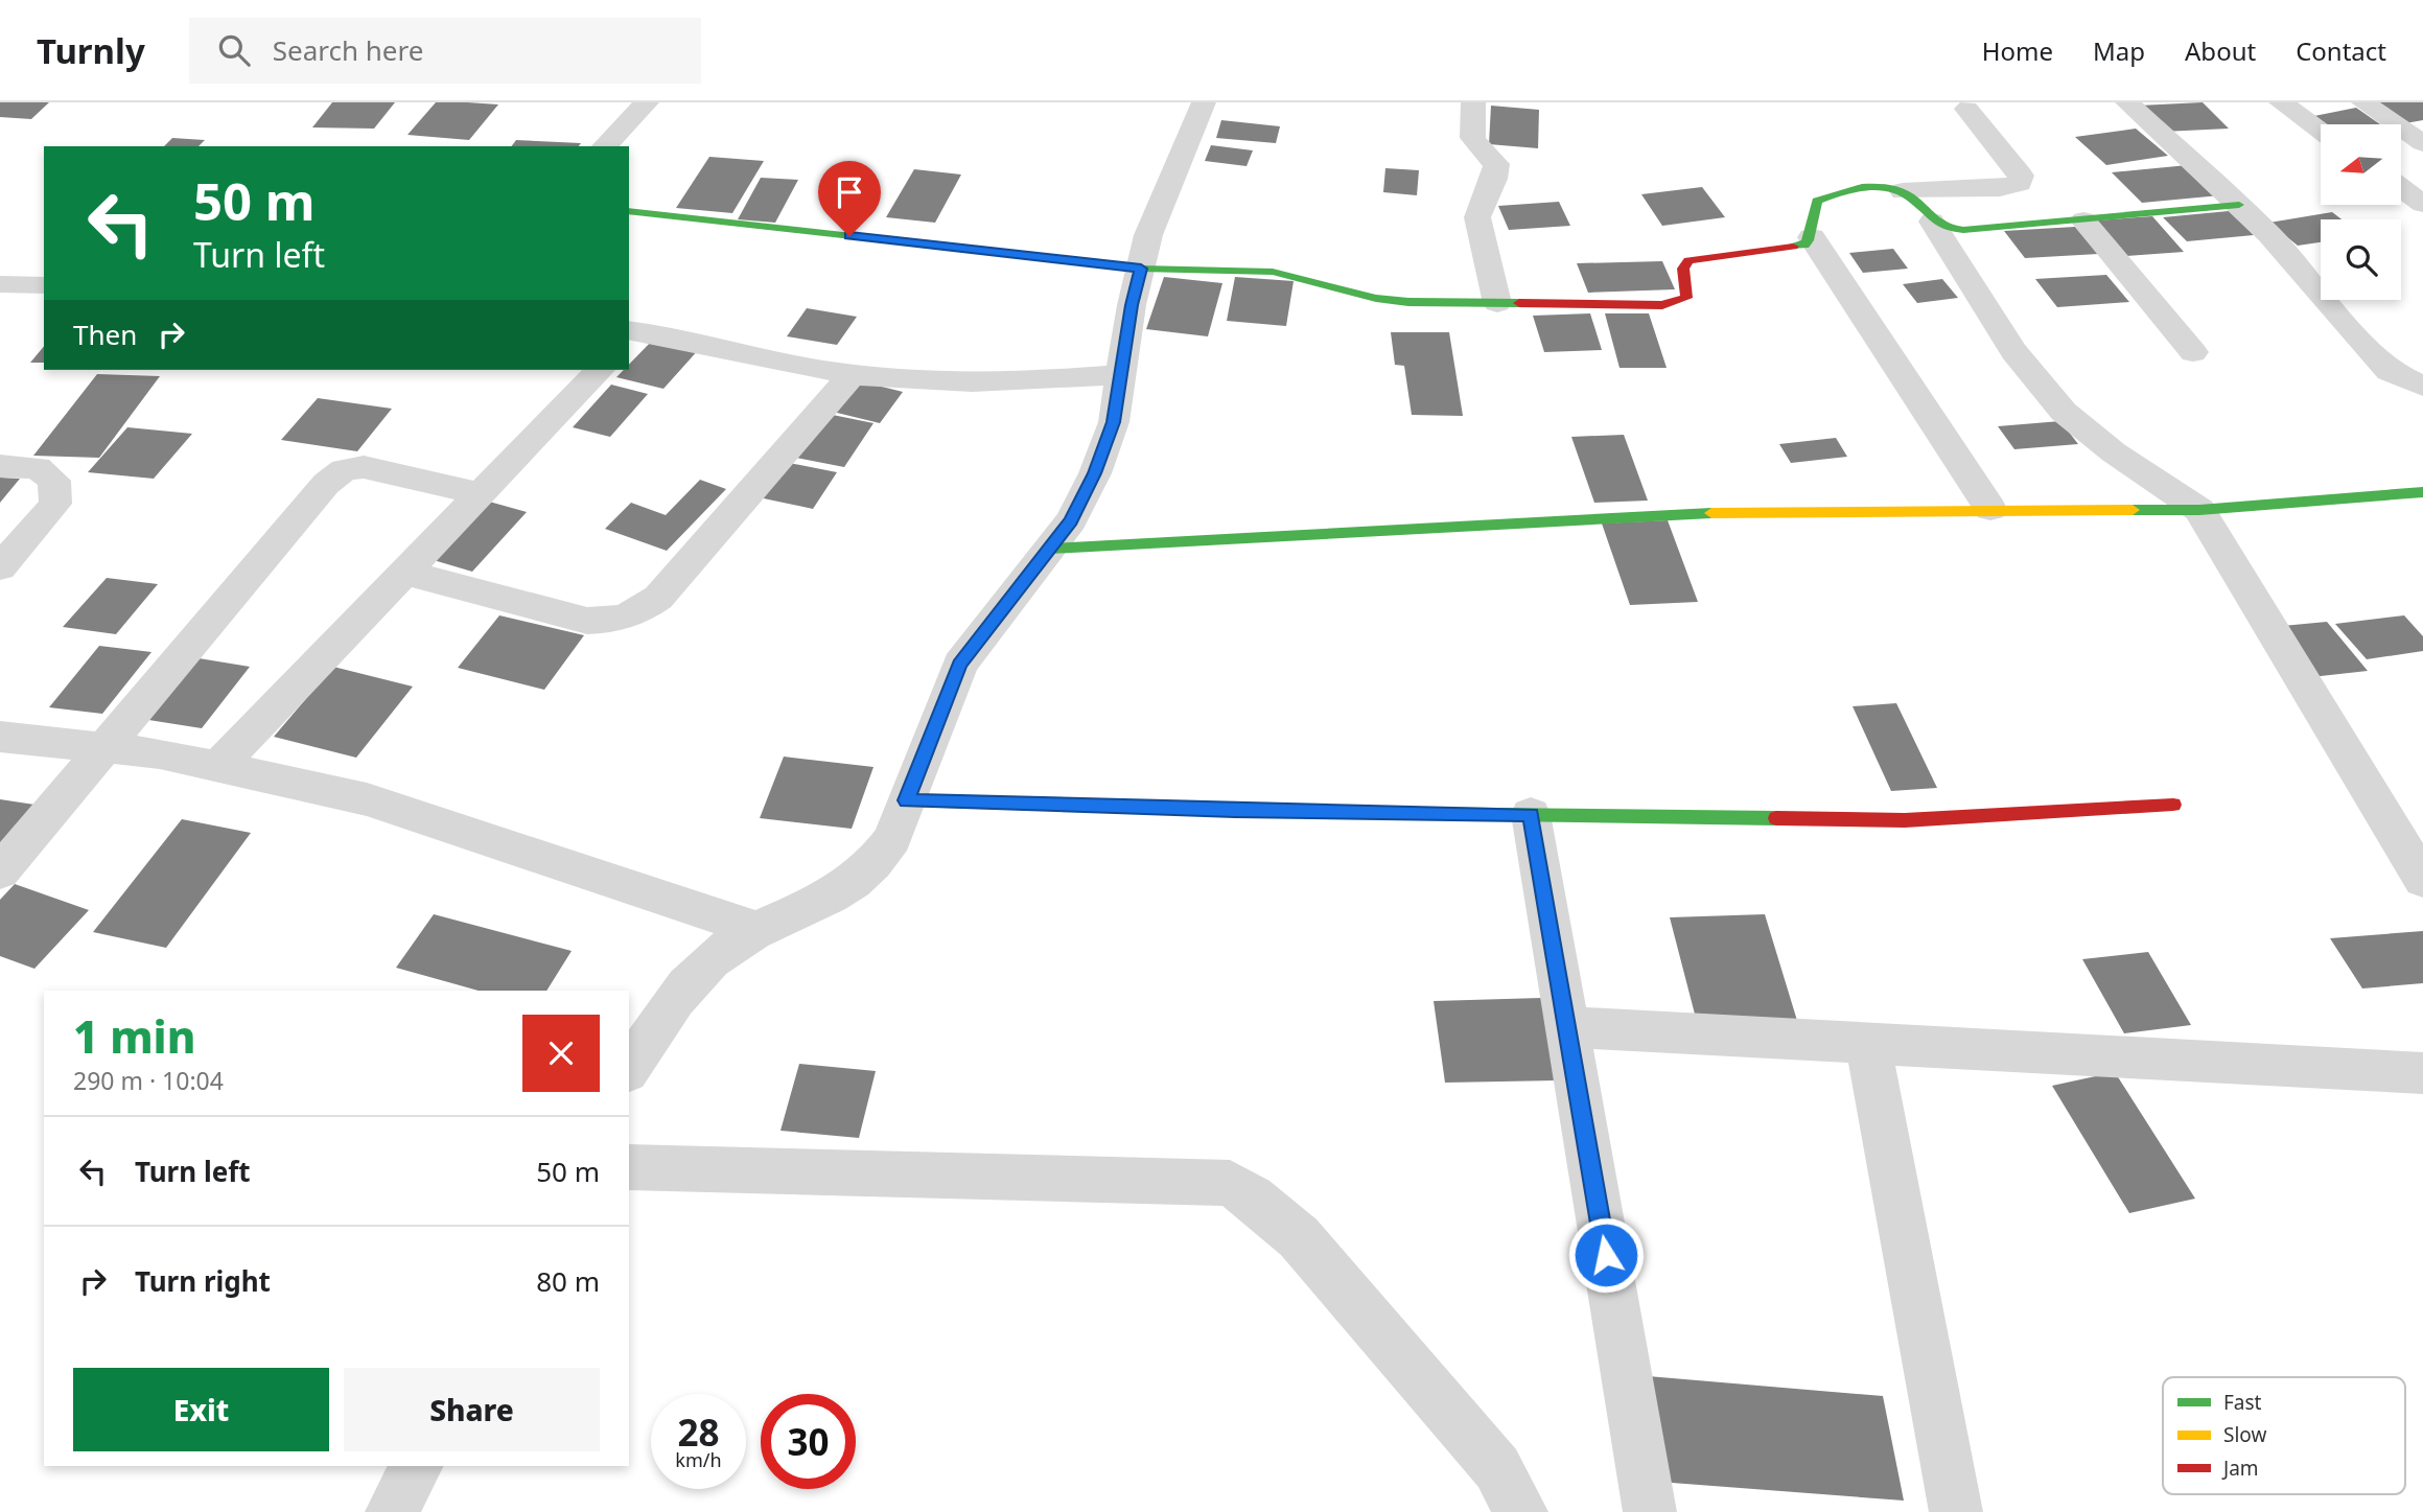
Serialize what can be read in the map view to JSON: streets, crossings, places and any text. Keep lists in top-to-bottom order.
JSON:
{
  "legend": ["Fast", "Slow", "Jam"],
  "north": "left",
  "page": {
    "header": "Turnly",
    "search": "Search here",
    "nav": [
      "Home",
      "Map",
      "About",
      "Contact"
    ],
    "turn": ["50 m", "Turn left"],
    "then": "Then",
    "heading": ["1 min", "290 m · 10:04"],
    "list": [
      {
        "name": "Turn left",
        "value": "50 m"
      },
      {
        "name": "Turn right",
        "value": "80 m"
      }
    ],
    "buttons": ["Exit", "Share"],
    "speed": "28 km/h",
    "limit": "30"
  }
}
